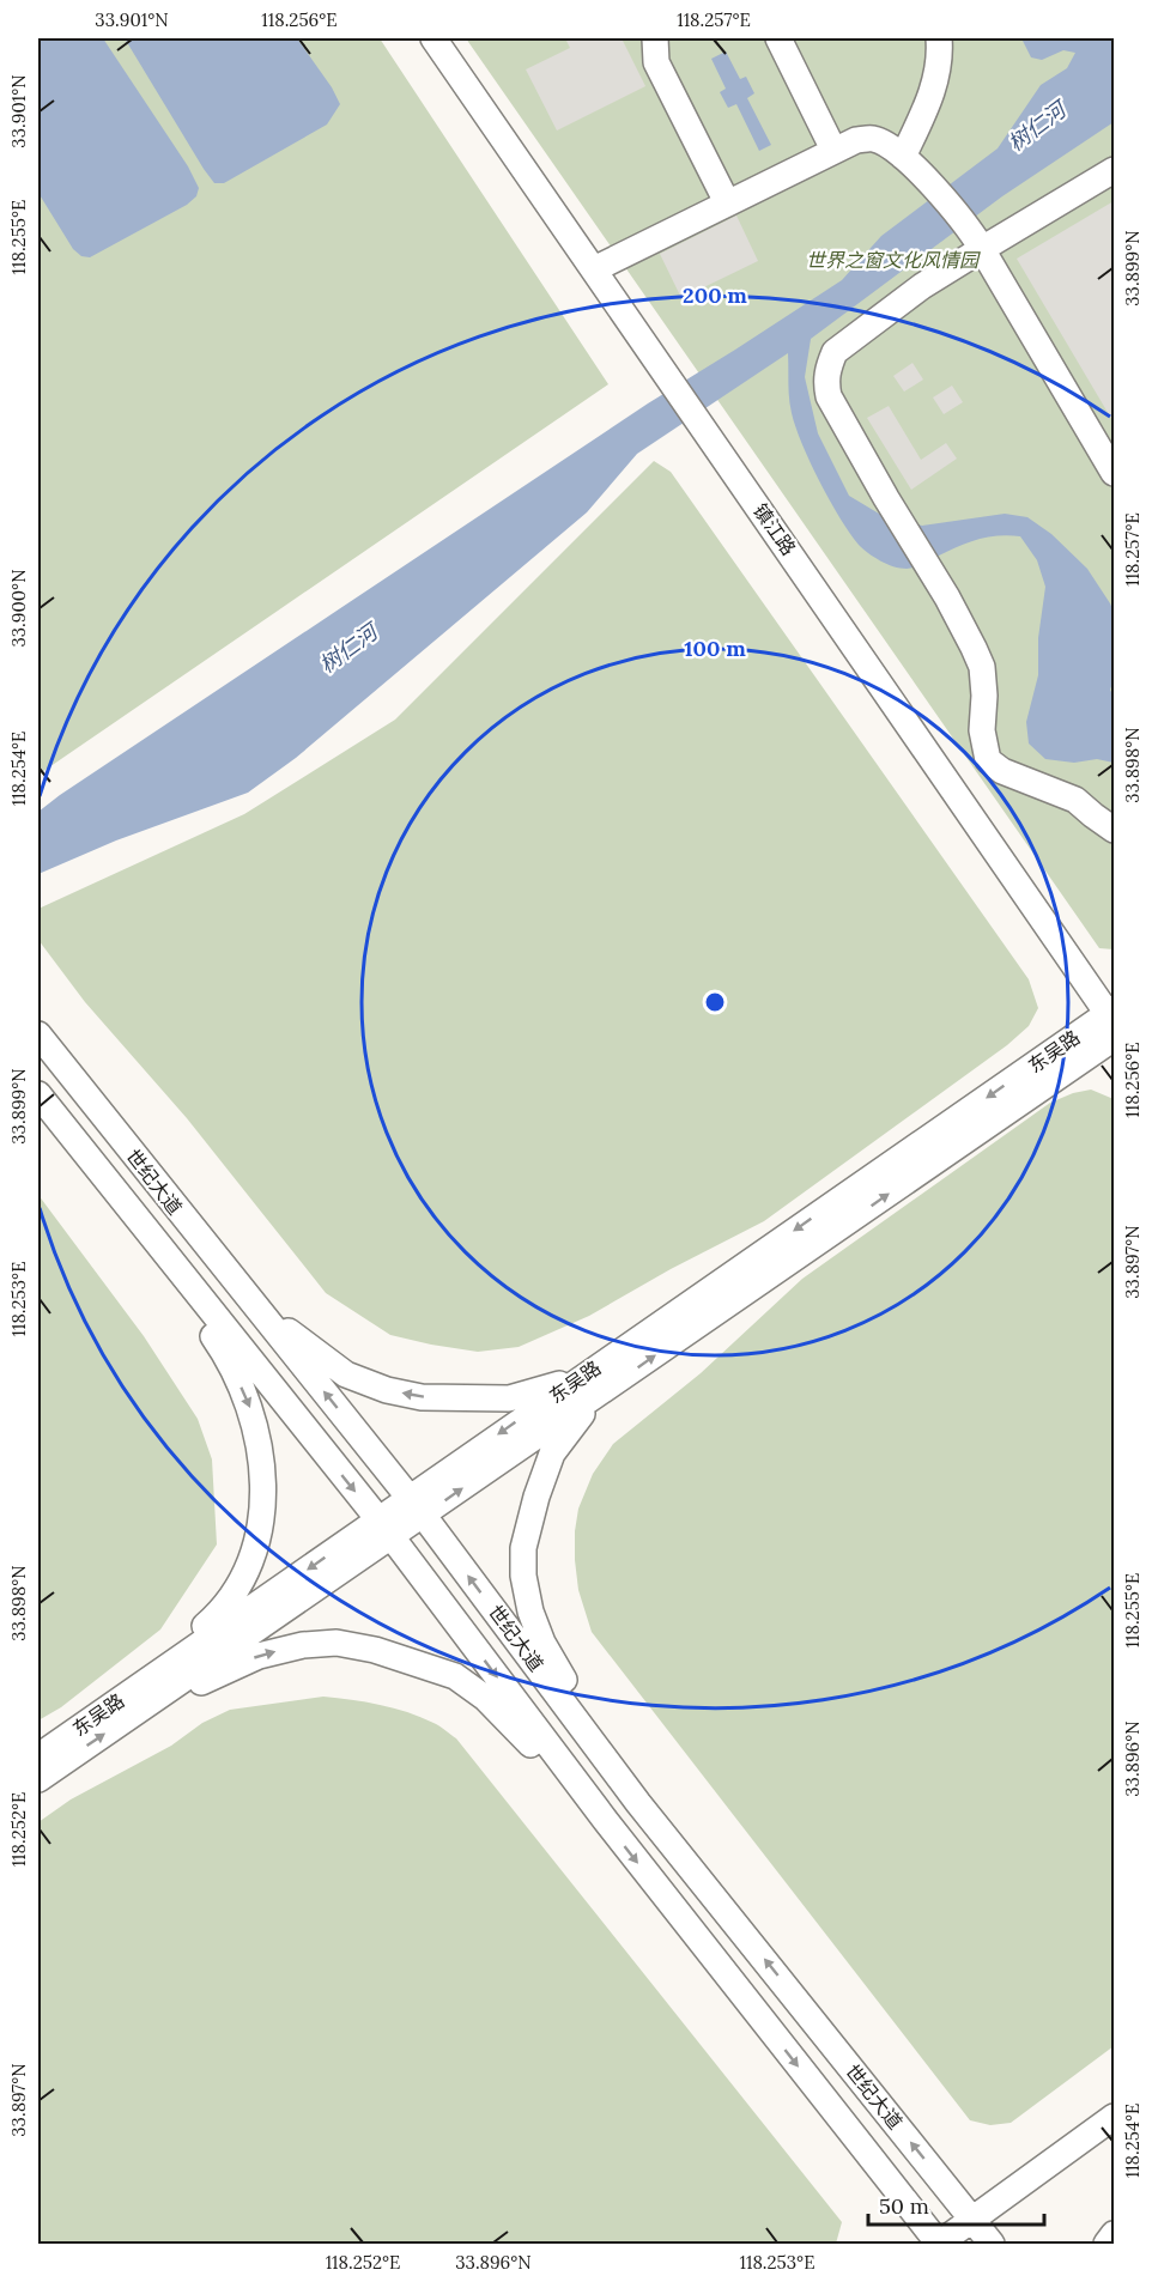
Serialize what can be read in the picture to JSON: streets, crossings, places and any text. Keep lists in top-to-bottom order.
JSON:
{
  "streets": {
    "street": ["镇江路", "东吴路", "世纪大道"]
  },
  "crossings": [
    ["镇江路", "东吴路"],
    ["东吴路", "世纪大道"]
  ],
  "water": ["树仁河"],
  "parks": ["世界之窗文化风情园"],
  "scale_bar": "50 m",
  "coordinates": [
    "33.901°N",
    "118.256°E",
    "118.257°E",
    "118.255°E",
    "33.899°N",
    "33.900°N",
    "33.898°N",
    "118.254°E",
    "33.897°N",
    "118.253°E",
    "33.896°N",
    "118.252°E"
  ],
  "rings": ["200 m", "100 m"]
}
